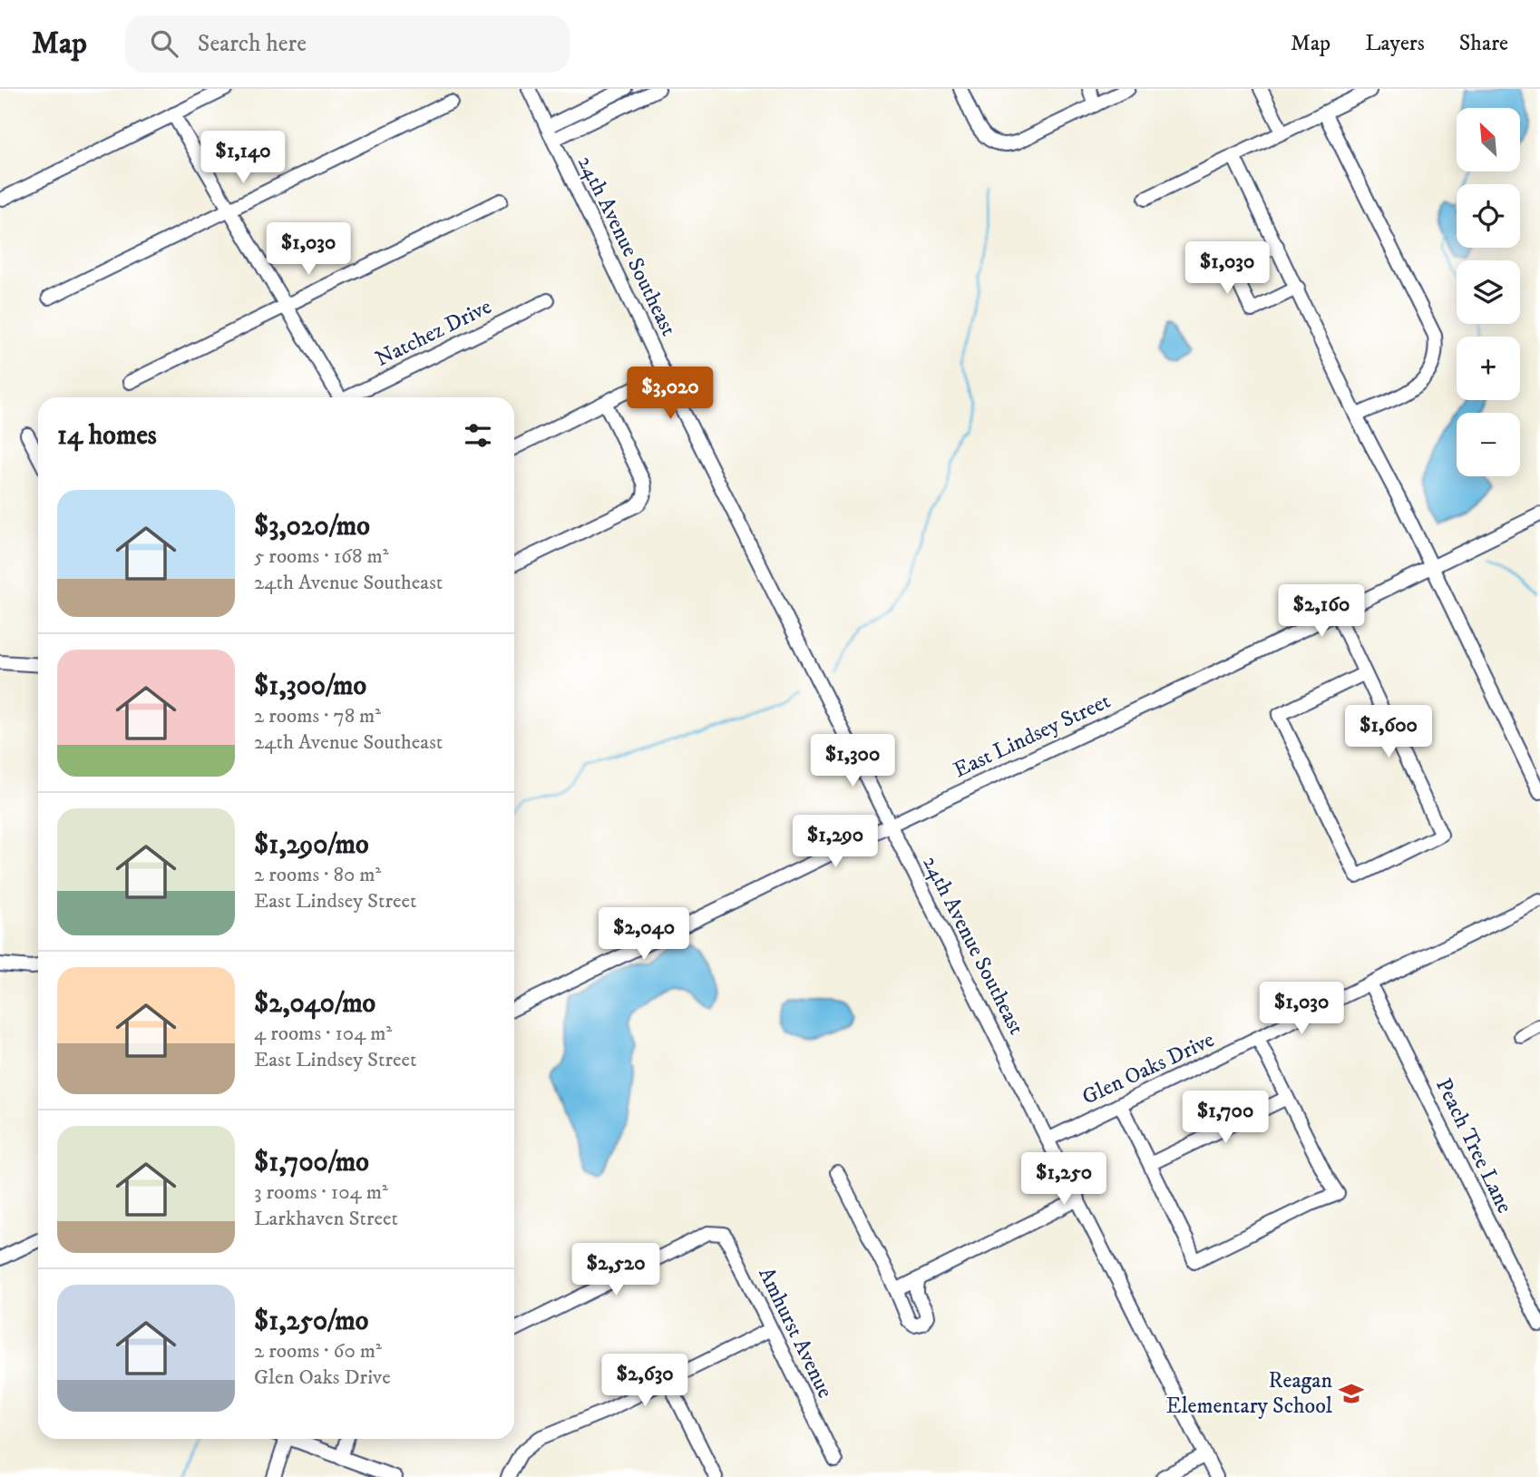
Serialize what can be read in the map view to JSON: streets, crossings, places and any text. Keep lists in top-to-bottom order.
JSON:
{
  "streets": {
    "street": [
      "24th Avenue Southeast",
      "Natchez Drive",
      "East Lindsey Street",
      "Glen Oaks Drive",
      "Peach Tree Lane",
      "Amhurst Avenue"
    ]
  },
  "crossings": [
    ["24th Avenue Southeast", "East Lindsey Street"],
    ["24th Avenue Southeast", "Glen Oaks Drive"],
    ["Glen Oaks Drive", "Peach Tree Lane"]
  ],
  "places": {
    "school or university": ["Reagan Elementary School"]
  },
  "north": "top left",
  "page": {
    "header": "Map",
    "search": "Search here",
    "nav": ["Map", "Layers", "Share"],
    "map_buttons": ["+", "−"],
    "price": [
      "$1,140",
      "$1,030",
      "$1,030",
      "$3,020",
      "$2,160",
      "$1,600",
      "$1,300",
      "$1,290",
      "$2,040",
      "$1,030",
      "$1,700",
      "$1,250",
      "$2,520",
      "$2,630"
    ],
    "heading": "14 homes",
    "list": [
      {
        "name": "$3,020/mo",
        "note": "5 rooms · 168 m² · 24th Avenue Southeast"
      },
      {
        "name": "$1,300/mo",
        "note": "2 rooms · 78 m² · 24th Avenue Southeast"
      },
      {
        "name": "$1,290/mo",
        "note": "2 rooms · 80 m² · East Lindsey Street"
      },
      {
        "name": "$2,040/mo",
        "note": "4 rooms · 104 m² · East Lindsey Street"
      },
      {
        "name": "$1,700/mo",
        "note": "3 rooms · 104 m² · Larkhaven Street"
      },
      {
        "name": "$1,250/mo",
        "note": "2 rooms · 60 m² · Glen Oaks Drive"
      }
    ]
  }
}
